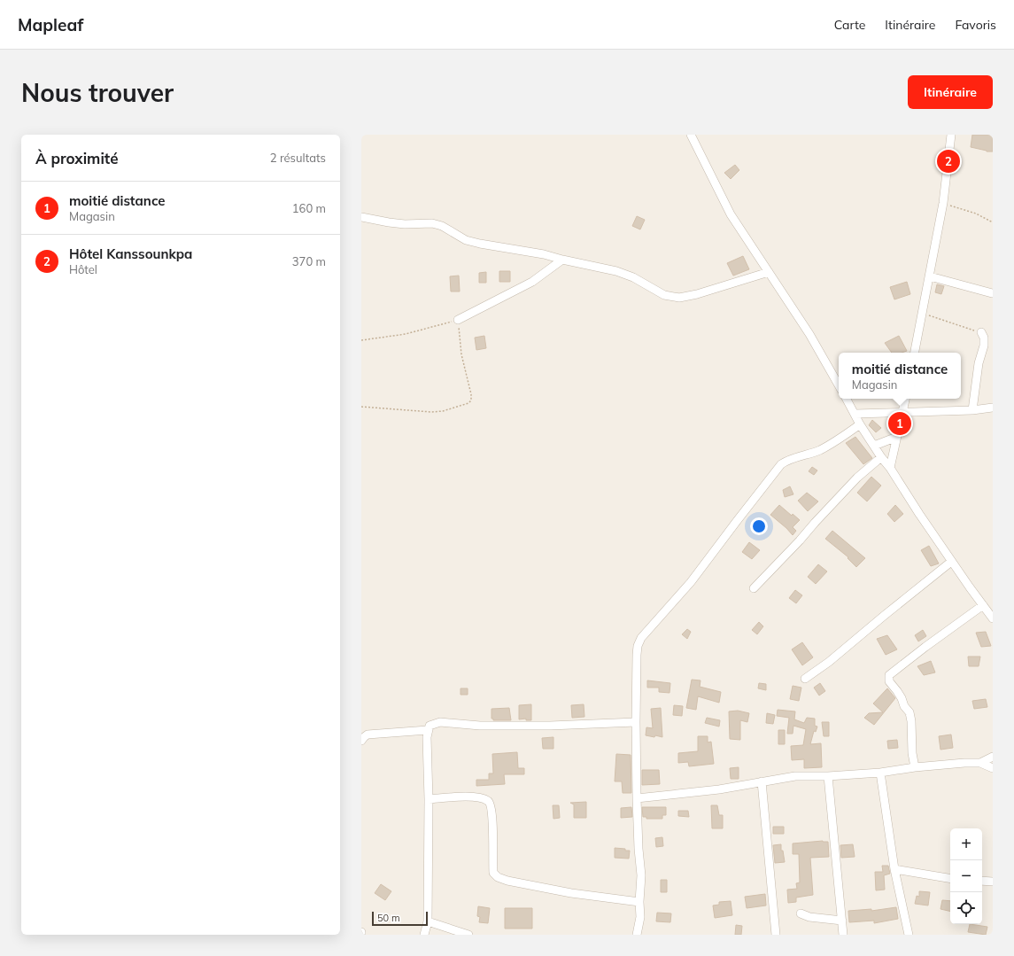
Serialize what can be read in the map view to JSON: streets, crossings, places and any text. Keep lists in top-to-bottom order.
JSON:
{
  "scale_bar": "50 m",
  "page": {
    "header": "Mapleaf",
    "nav": ["Carte", "Itinéraire", "Favoris"],
    "buttons": "Itinéraire",
    "title": "Nous trouver",
    "heading": ["À proximité", "2 résultats"],
    "pins": ["2", "1"],
    "list": [
      {
        "mark": "1",
        "name": "moitié distance",
        "note": "Magasin",
        "value": "160 m"
      },
      {
        "mark": "2",
        "name": "Hôtel Kanssounkpa",
        "note": "Hôtel",
        "value": "370 m"
      }
    ],
    "popup": ["moitié distance", "Magasin"],
    "map_buttons": ["+", "−"],
    "scale": "50 m"
  }
}
